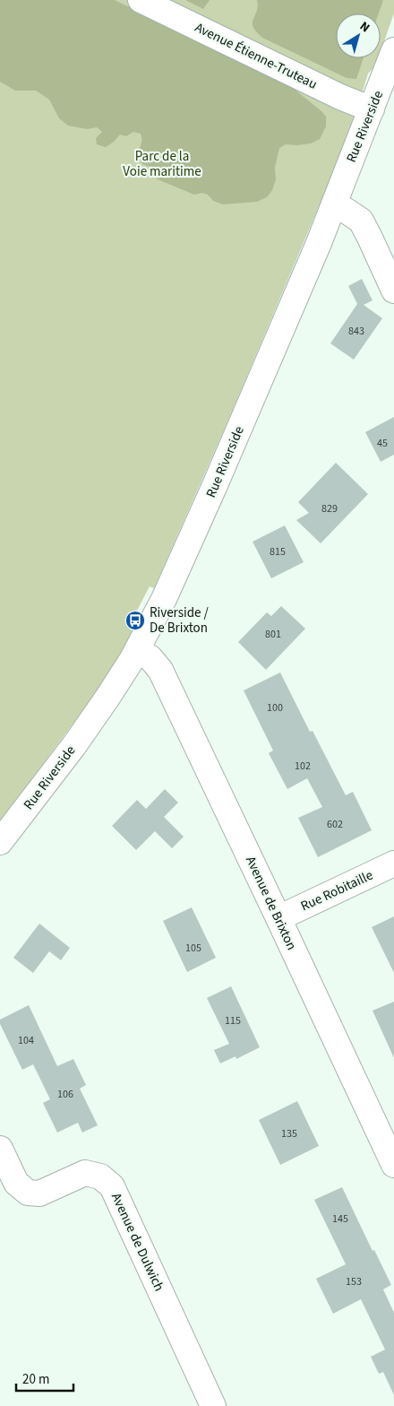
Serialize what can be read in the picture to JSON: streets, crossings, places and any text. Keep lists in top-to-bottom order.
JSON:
{
  "streets": {
    "street": [
      "Avenue Étienne-Truteau",
      "Rue Riverside",
      "Rue Robitaille",
      "Avenue de Brixton",
      "Avenue de Dulwich"
    ]
  },
  "crossings": [
    ["Avenue Étienne-Truteau", "Rue Riverside"],
    ["Rue Riverside", "Avenue de Brixton"],
    ["Rue Robitaille", "Avenue de Brixton"]
  ],
  "parks": ["Parc de la Voie maritime"],
  "places": {
    "bus stop": ["Riverside / De Brixton"]
  },
  "house_numbers": [
    "843",
    "45",
    "829",
    "815",
    "801",
    "100",
    "102",
    "602",
    "105",
    "115",
    "104",
    "106",
    "135",
    "145",
    "153"
  ],
  "scale_bar": "20 m",
  "north": "top right"
}
